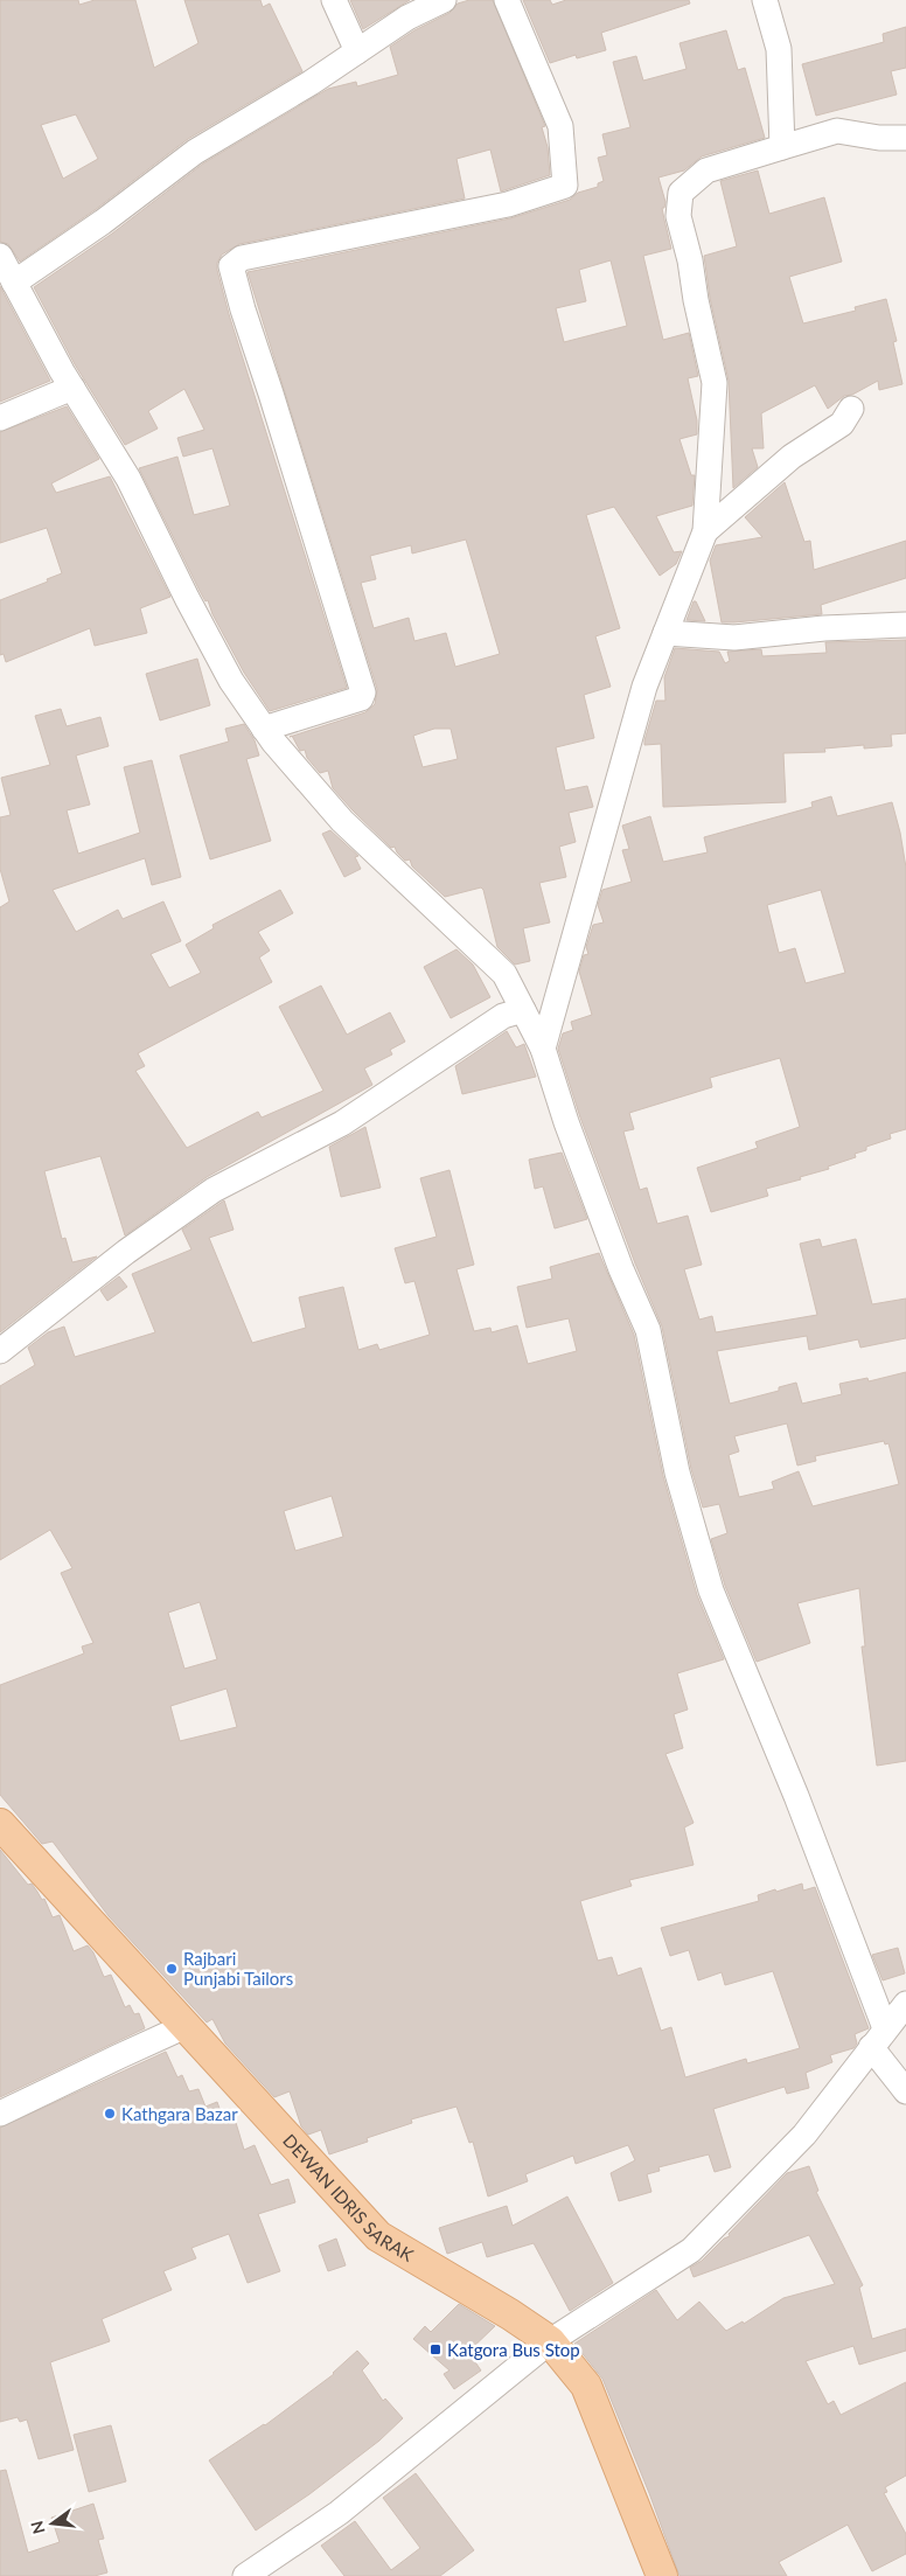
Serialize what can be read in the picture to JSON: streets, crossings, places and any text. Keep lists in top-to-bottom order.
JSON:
{
  "streets": {
    "main road": ["DEWAN IDRIS SARAK"]
  },
  "places": {
    "other": ["Rajbari Punjabi Tailors", "Kathgara Bazar"],
    "transit": ["Katgora Bus Stop"]
  },
  "north": "left"
}
